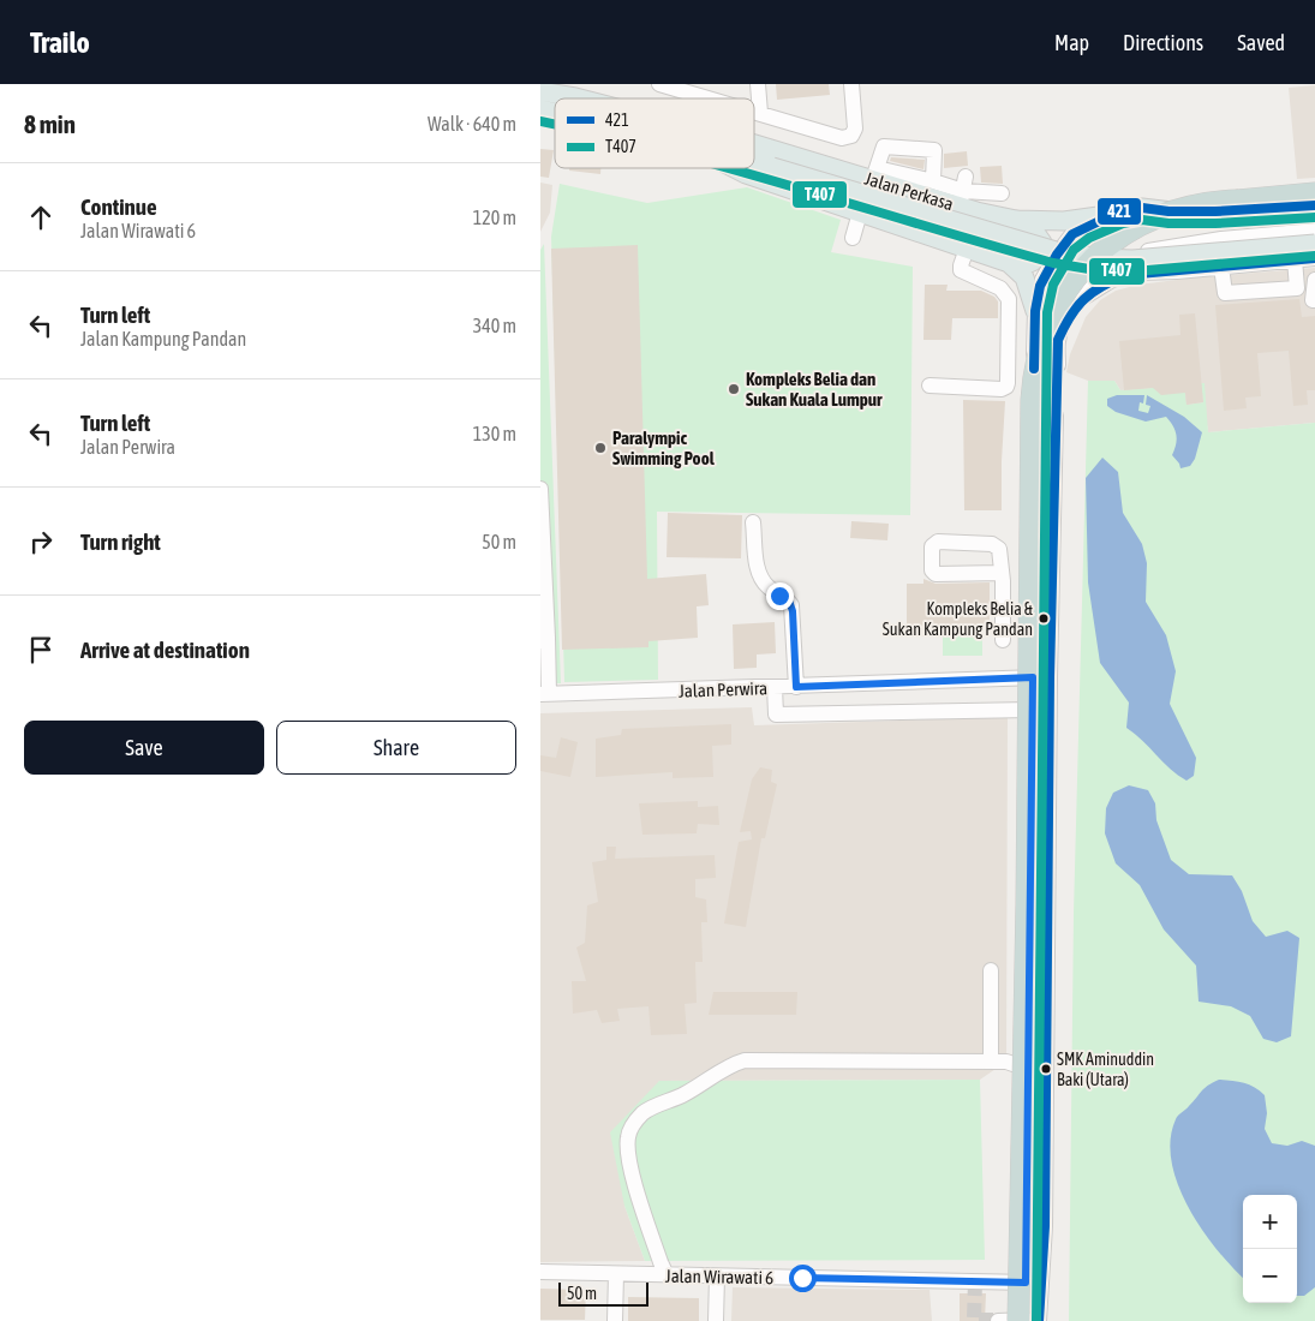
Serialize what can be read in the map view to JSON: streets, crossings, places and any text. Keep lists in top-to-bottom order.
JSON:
{
  "streets": {
    "main road": ["Jalan Perkasa"],
    "street": ["Jalan Perwira", "Jalan Wirawati 6"]
  },
  "places": [
    "Kompleks Belia dan Sukan Kuala Lumpur",
    "Paralympic Swimming Pool",
    "Kompleks Belia & Sukan Kampung Pandan",
    "SMK Aminuddin Baki (Utara)"
  ],
  "lines": ["transit line T407", "transit line 421"],
  "legend": ["421", "T407"],
  "scale_bar": "50 m",
  "page": {
    "header": "Trailo",
    "nav": ["Map", "Directions", "Saved"],
    "heading": ["8 min", "Walk · 640 m"],
    "list": [
      ["Continue", "Jalan Wirawati 6", "120 m"],
      ["Turn left", "Jalan Kampung Pandan", "340 m"],
      ["Turn left", "Jalan Perwira", "130 m"],
      ["Turn right", "50 m"],
      "Arrive at destination"
    ],
    "buttons": ["Save", "Share"],
    "map_buttons": ["+", "−"],
    "scale": "50 m"
  }
}
